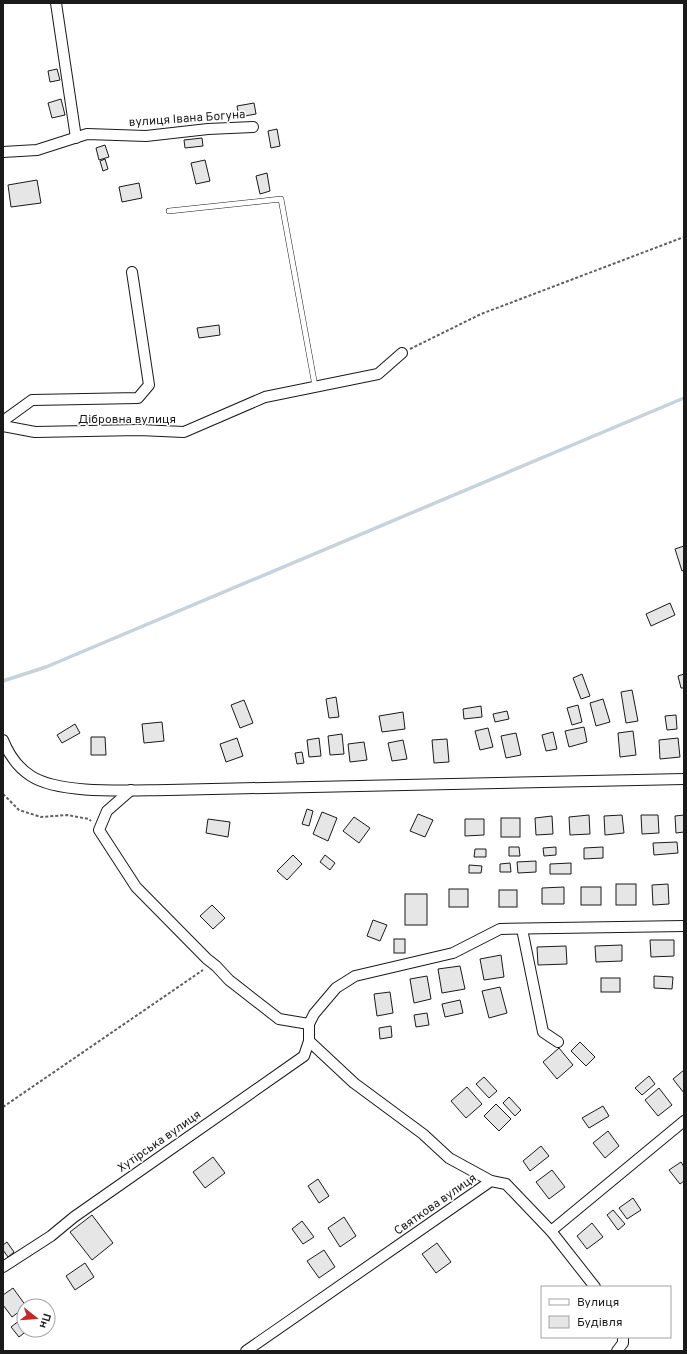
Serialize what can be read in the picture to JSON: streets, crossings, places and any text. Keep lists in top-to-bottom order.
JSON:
{
  "streets": {
    "street": [
      "вулиця Івана Богуна",
      "Дібровна вулиця",
      "Хутірська вулиця",
      "Святкова вулиця"
    ]
  },
  "legend": ["Вулиця", "Будівля"],
  "north": "right"
}
